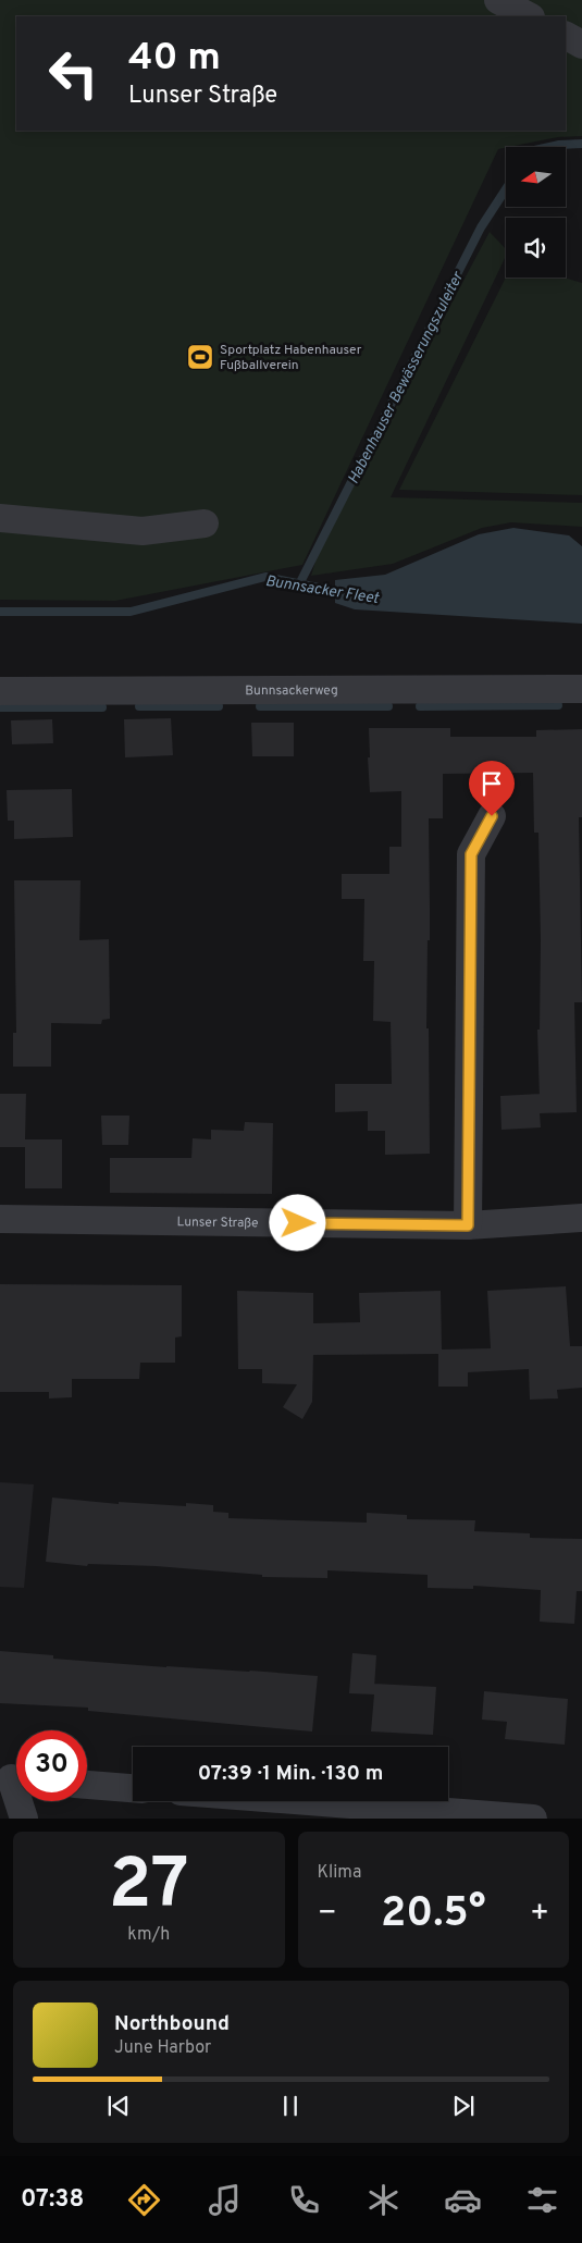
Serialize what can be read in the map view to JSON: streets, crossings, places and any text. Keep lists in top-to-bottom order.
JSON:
{
  "streets": {
    "street": ["Bunnsackerweg", "Lunser Straße"]
  },
  "water": ["Habenhauser Bewässerungszuleiter", "Bunnsacker Fleet"],
  "places": {
    "sports": ["Sportplatz Habenhauser Fußballverein"]
  },
  "north": "left",
  "page": {
    "turn": ["40 m", "Lunser Straße"],
    "limit": "30",
    "trip": "07:39 · 1 Min. · 130 m",
    "tile": [
      ["27", "km/h"],
      "Klima"
    ],
    "heat": ["−", "20.5°", "+"],
    "song": ["Northbound", "June Harbor"],
    "tabs": "07:38"
  }
}
